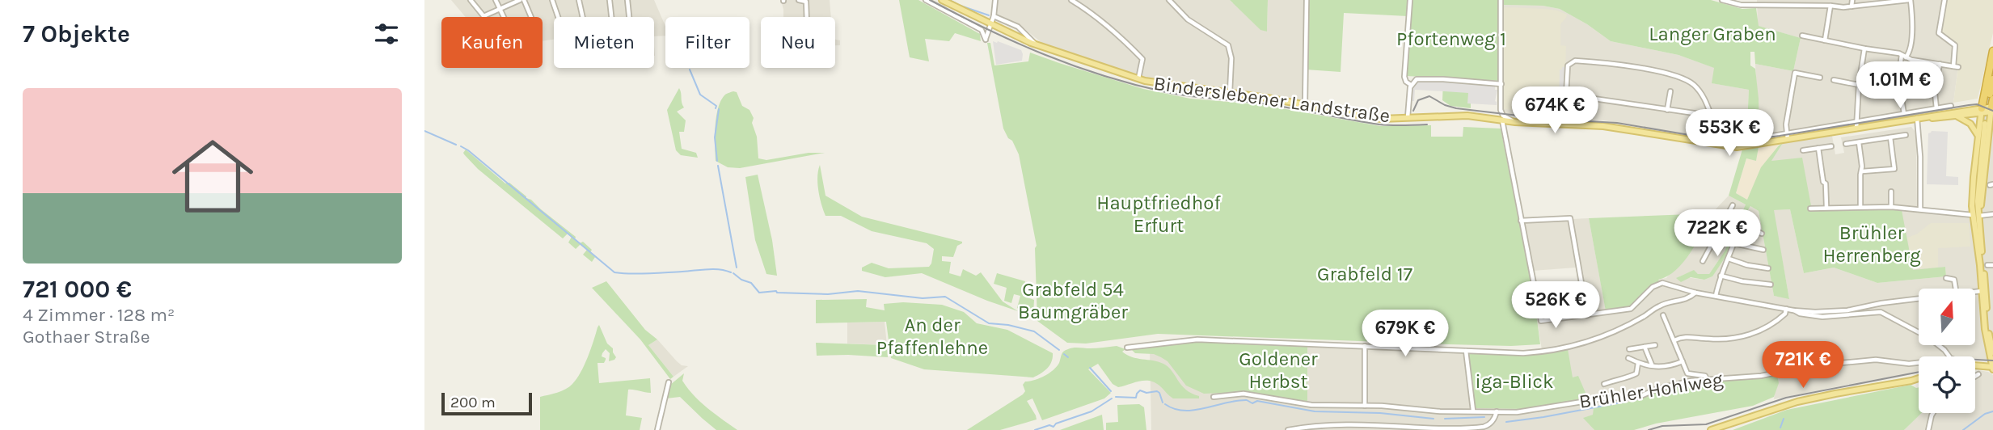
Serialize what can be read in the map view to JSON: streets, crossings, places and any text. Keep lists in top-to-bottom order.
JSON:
{
  "streets": {
    "main road": ["Binderslebener Landstraße"],
    "street": ["Brühler Hohlweg"]
  },
  "parks": [
    "Langer Graben",
    "Pfortenweg 1",
    "Hauptfriedhof Erfurt",
    "Brühler Herrenberg",
    "Grabfeld 17",
    "Grabfeld 54 Baumgräber",
    "An der Pfaffenlehne",
    "Goldener Herbst",
    "iga-Blick"
  ],
  "scale_bar": "200 m",
  "north": "top",
  "page": {
    "heading": "7 Objekte",
    "chip": [
      "Kaufen",
      "Mieten",
      "Filter",
      "Neu"
    ],
    "price": [
      "1.01M €",
      "674K €",
      "553K €",
      "722K €",
      "526K €",
      "679K €",
      "721K €"
    ],
    "list": [
      {
        "name": "721 000 €",
        "note": "4 Zimmer · 128 m² · Gothaer Straße"
      }
    ],
    "scale": "200 m"
  }
}
